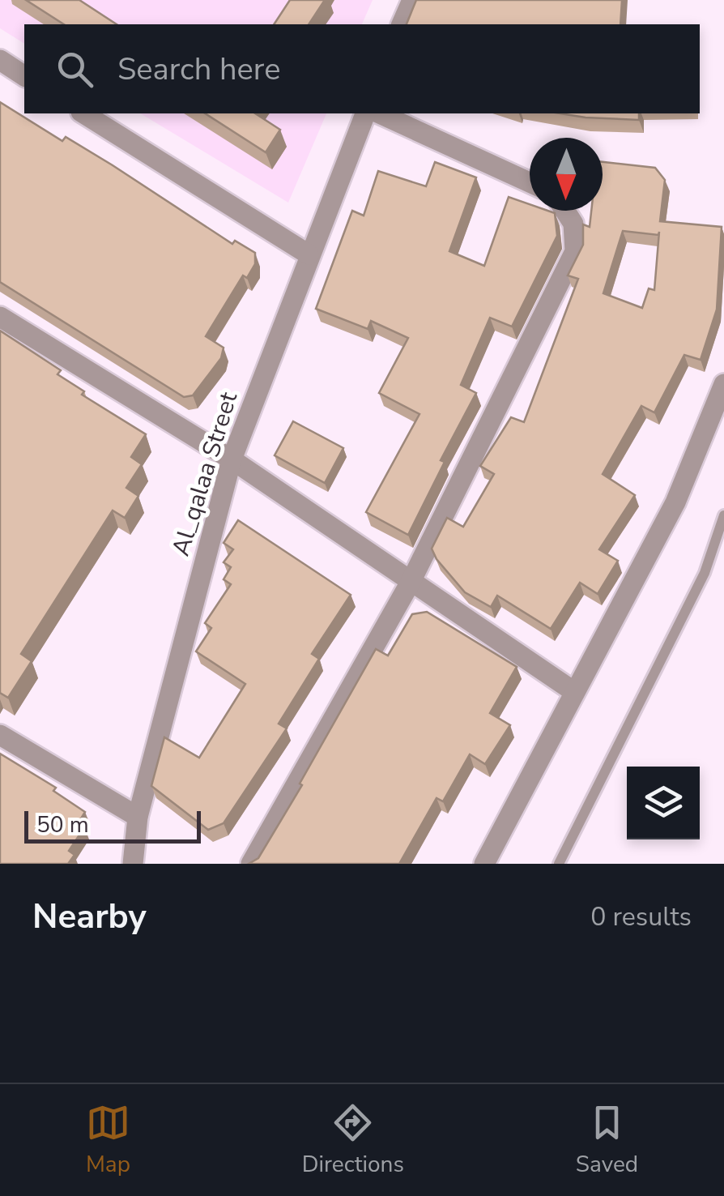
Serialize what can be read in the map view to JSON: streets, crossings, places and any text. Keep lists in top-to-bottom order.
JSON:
{
  "streets": {
    "street": ["Al_qalaa Street"]
  },
  "scale_bar": "50 m",
  "north": "bottom",
  "page": {
    "search": "Search here",
    "scale": "50 m",
    "heading": ["Nearby", "0 results"],
    "nav": ["Map", "Directions", "Saved"]
  }
}
